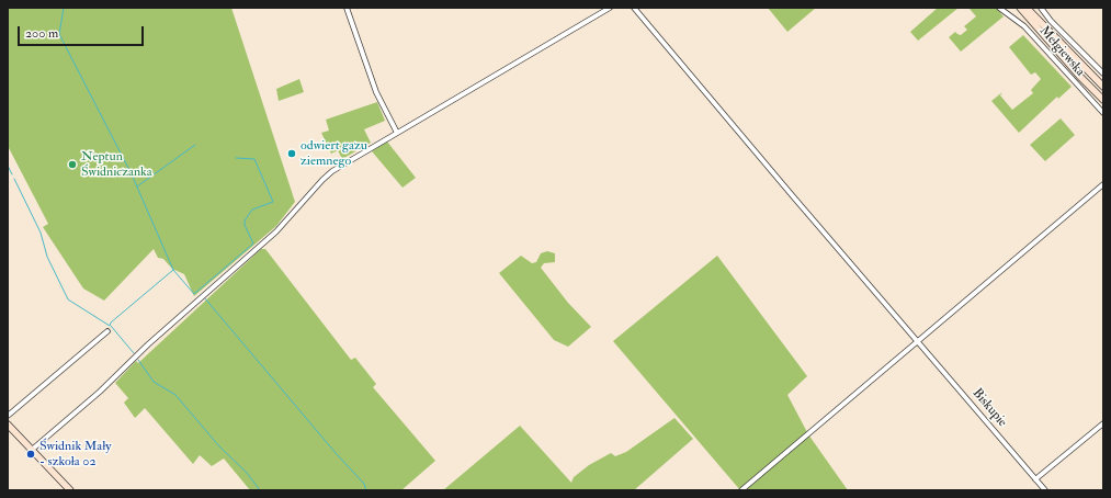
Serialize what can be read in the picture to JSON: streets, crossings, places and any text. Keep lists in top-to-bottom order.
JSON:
{
  "streets": {
    "street": ["Mełgiewska", "Biskupie"]
  },
  "places": ["odwiert gazu ziemnego", "Neptun Świdniczanka", "Świdnik Mały - szkoła 02"],
  "scale_bar": "200 m"
}
